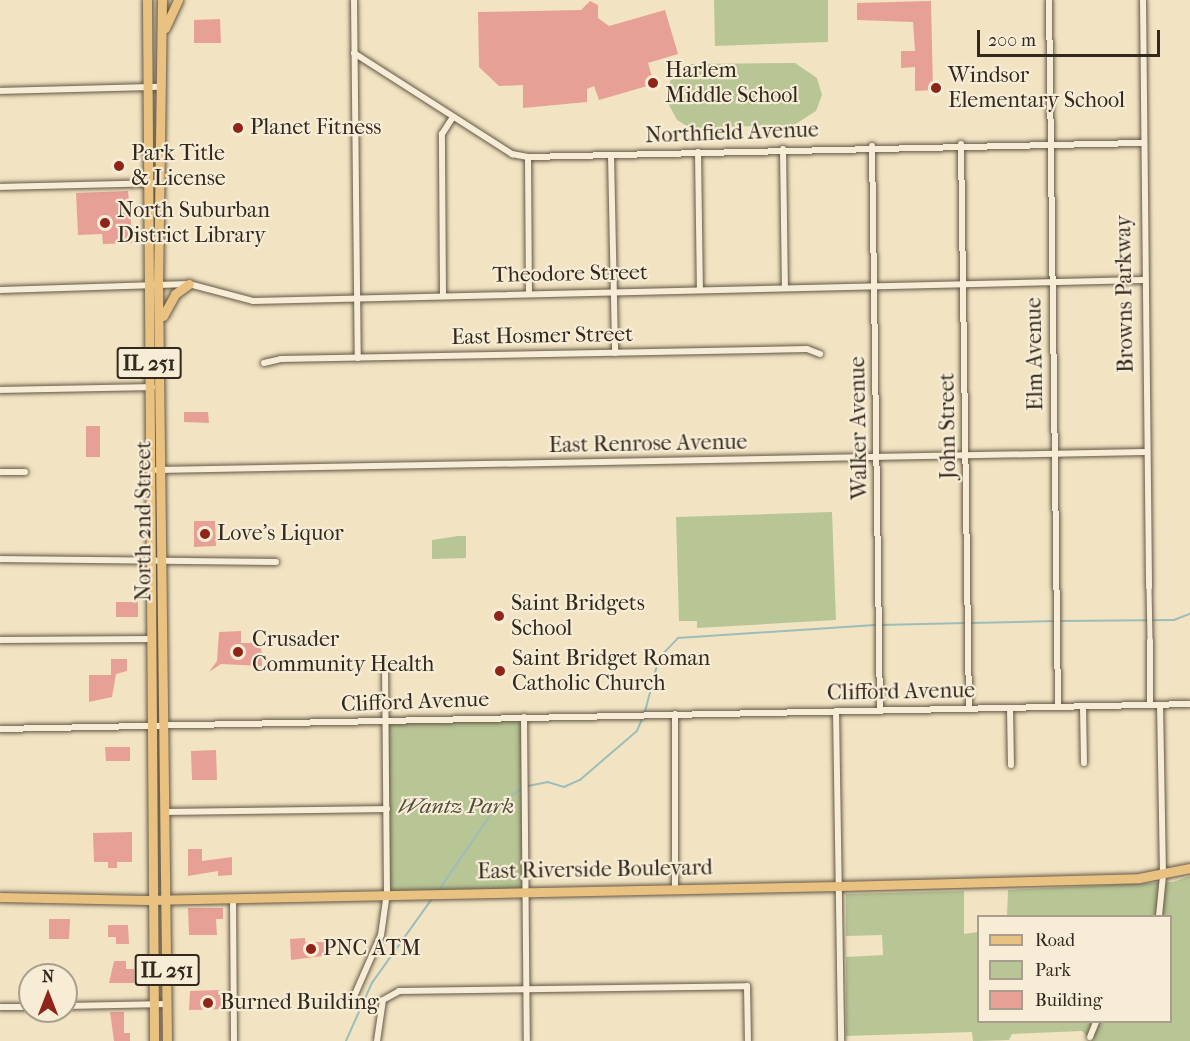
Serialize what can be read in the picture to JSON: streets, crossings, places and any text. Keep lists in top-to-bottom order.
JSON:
{
  "streets": {
    "main road": ["IL 251", "North 2nd Street", "East Riverside Boulevard"],
    "street": [
      "Northfield Avenue",
      "Theodore Street",
      "Browns Parkway",
      "East Hosmer Street",
      "Elm Avenue",
      "John Street",
      "Walker Avenue",
      "East Renrose Avenue",
      "Clifford Avenue"
    ]
  },
  "crossings": [
    ["Northfield Avenue", "Browns Parkway"],
    ["Northfield Avenue", "Elm Avenue"],
    ["Northfield Avenue", "John Street"],
    ["Northfield Avenue", "Walker Avenue"],
    ["Theodore Street", "Browns Parkway"],
    ["Theodore Street", "Elm Avenue"],
    ["Theodore Street", "John Street"],
    ["Theodore Street", "Walker Avenue"],
    ["Theodore Street", "North 2nd Street"],
    ["Browns Parkway", "East Renrose Avenue"],
    ["Elm Avenue", "East Renrose Avenue"],
    ["Elm Avenue", "Clifford Avenue"],
    ["John Street", "East Renrose Avenue"],
    ["John Street", "Clifford Avenue"],
    ["Walker Avenue", "East Renrose Avenue"],
    ["Walker Avenue", "Clifford Avenue"],
    ["East Renrose Avenue", "North 2nd Street"],
    ["North 2nd Street", "Clifford Avenue"],
    ["North 2nd Street", "East Riverside Boulevard"]
  ],
  "parks": ["Wantz Park"],
  "places": [
    "Harlem Middle School",
    "Windsor Elementary School",
    "Planet Fitness",
    "Park Title & License",
    "North Suburban District Library",
    "Love's Liquor",
    "Saint Bridgets School",
    "Crusader Community Health",
    "Saint Bridget Roman Catholic Church",
    "PNC ATM",
    "Burned Building"
  ],
  "legend": ["Road", "Park", "Building"],
  "scale_bar": "200 m",
  "north": "top"
}
